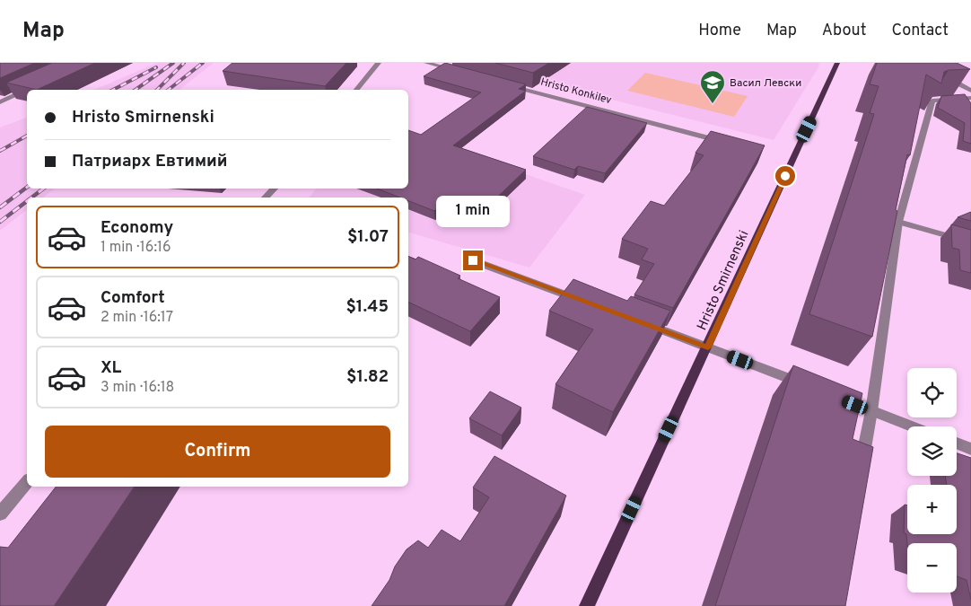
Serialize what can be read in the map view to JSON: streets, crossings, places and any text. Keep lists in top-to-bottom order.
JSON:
{
  "streets": {
    "main road": ["Hristo Smirnenski"],
    "street": ["Hristo Konkilev"]
  },
  "places": {
    "school or university": ["Васил Левски"]
  },
  "page": {
    "header": "Map",
    "nav": [
      "Home",
      "Map",
      "About",
      "Contact"
    ],
    "banner": ["Hristo Smirnenski", "Патриарх Евтимий"],
    "bubble": "1 min",
    "list": [
      {
        "name": "Economy",
        "note": "1 min · 16:16",
        "value": "$1.07"
      },
      {
        "name": "Comfort",
        "note": "2 min · 16:17",
        "value": "$1.45"
      },
      {
        "name": "XL",
        "note": "3 min · 16:18",
        "value": "$1.82"
      }
    ],
    "map_buttons": ["+", "−"],
    "buttons": "Confirm"
  }
}
